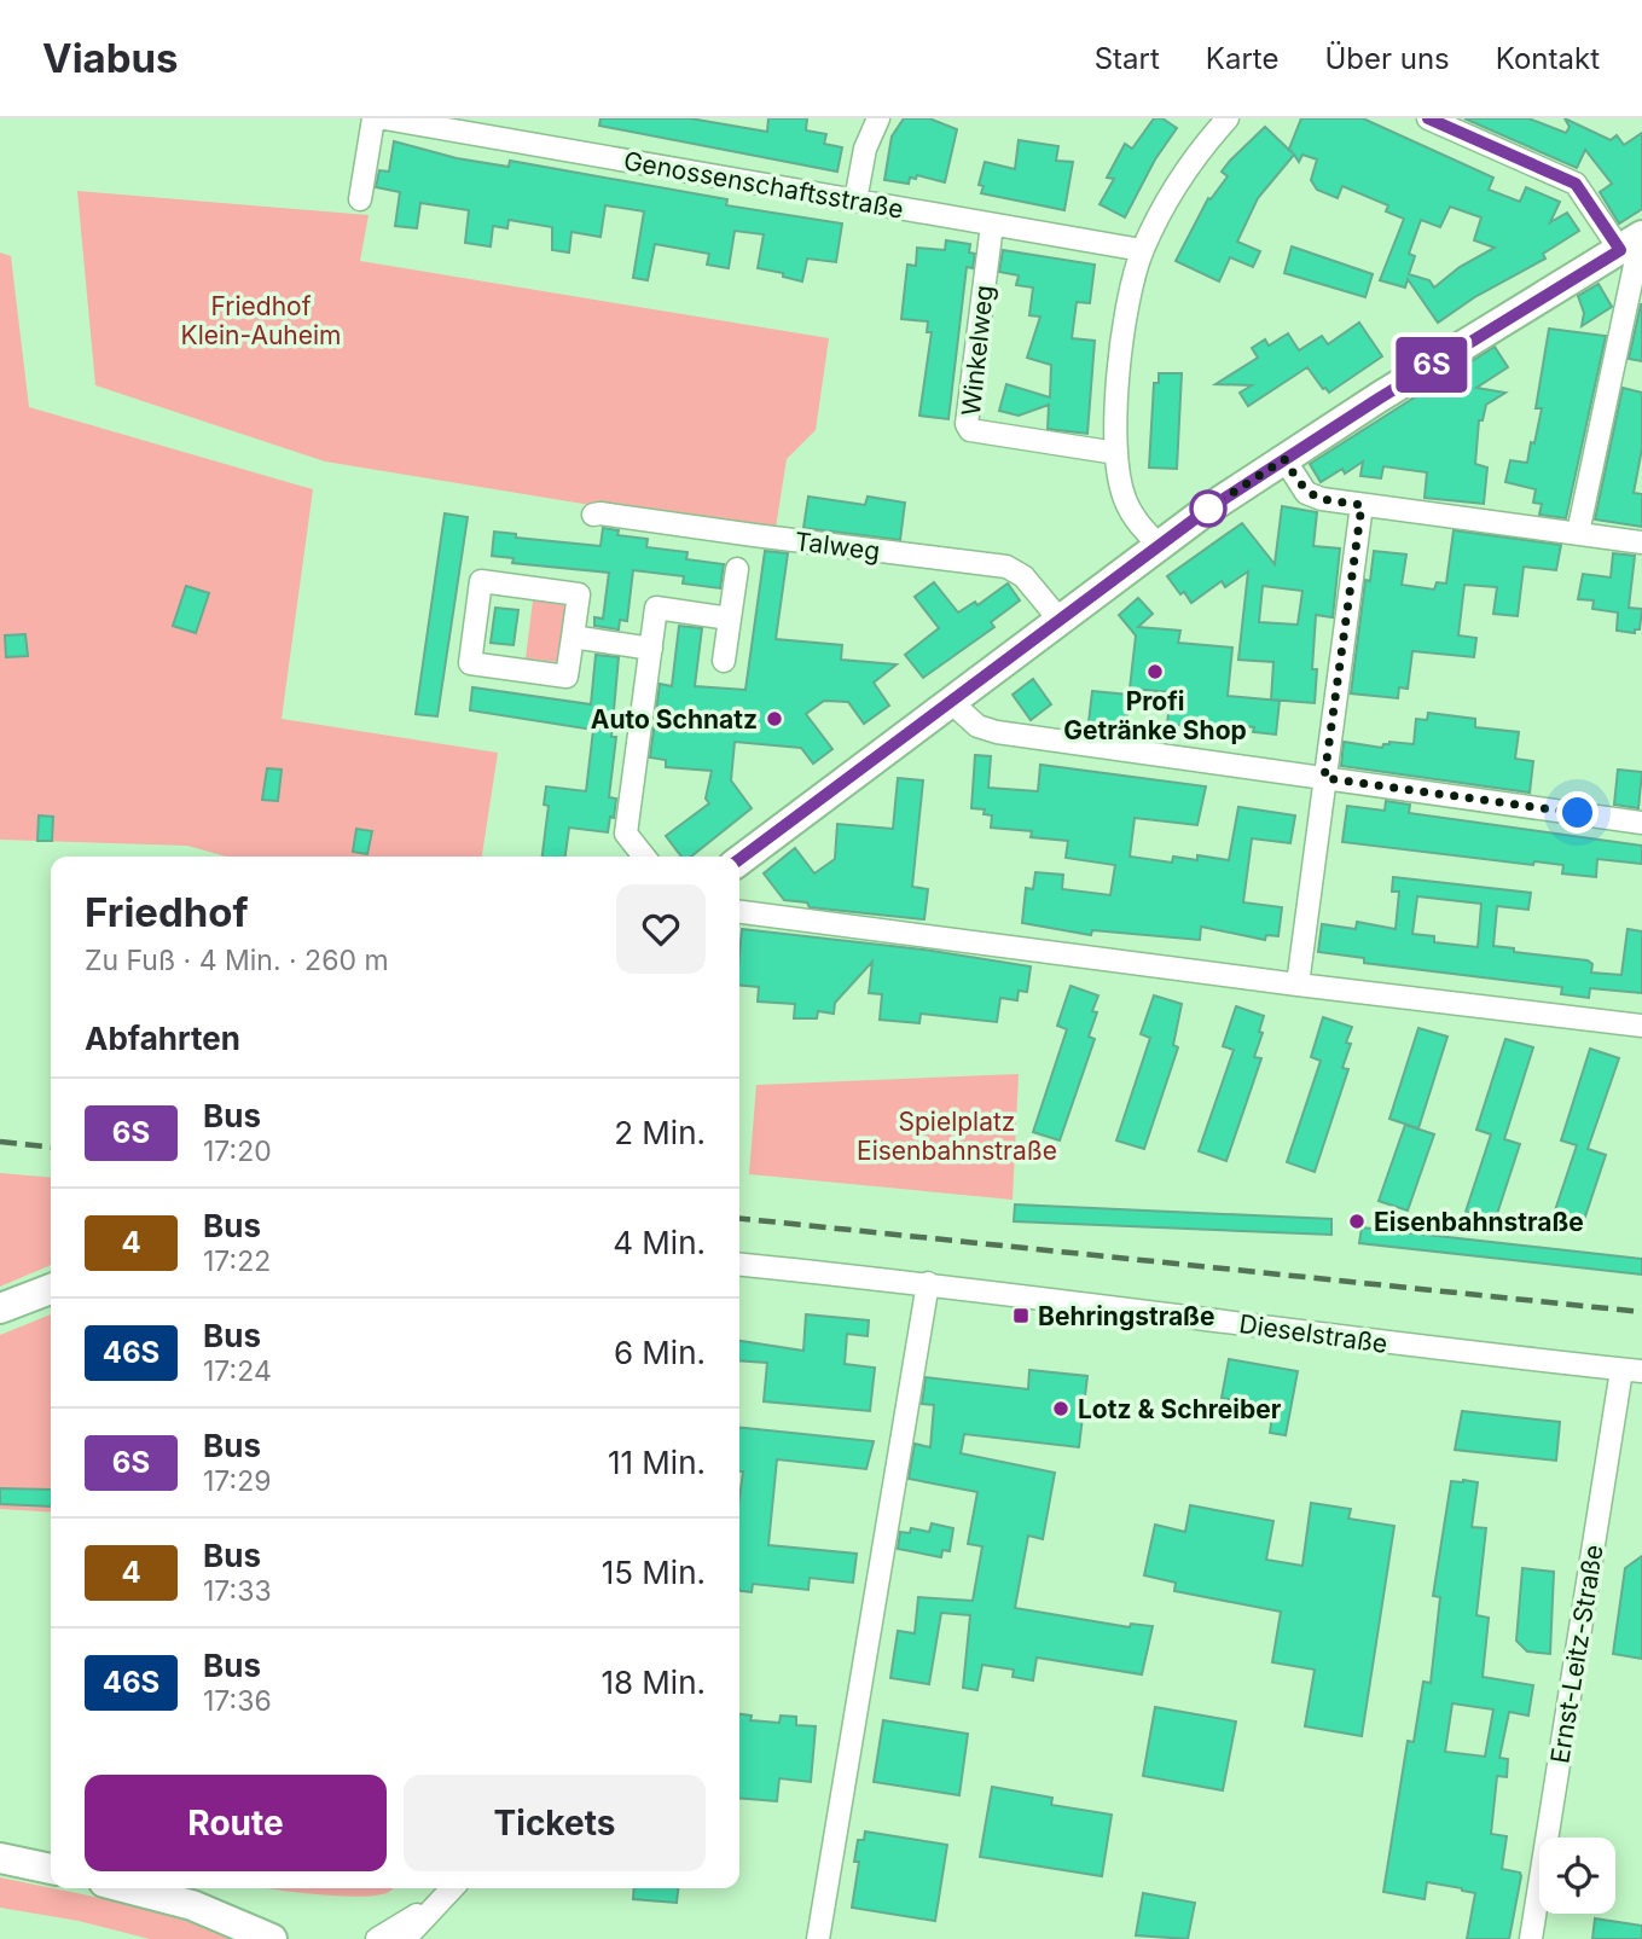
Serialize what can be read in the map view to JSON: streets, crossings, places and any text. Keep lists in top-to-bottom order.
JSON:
{
  "streets": {
    "street": [
      "Genossenschaftsstraße",
      "Winkelweg",
      "Talweg",
      "Dieselstraße",
      "Ernst-Leitz-Straße"
    ]
  },
  "crossings": [
    ["Genossenschaftsstraße", "Winkelweg"],
    ["Dieselstraße", "Ernst-Leitz-Straße"]
  ],
  "parks": ["Friedhof Klein-Auheim", "Spielplatz Eisenbahnstraße"],
  "places": {
    "other": [
      "Profi Getränke Shop",
      "Auto Schnatz",
      "Eisenbahnstraße",
      "Lotz & Schreiber"
    ],
    "transit": ["Behringstraße"]
  },
  "lines": ["bus line 6S"],
  "page": {
    "header": "Viabus",
    "nav": [
      "Start",
      "Karte",
      "Über uns",
      "Kontakt"
    ],
    "on_map": "6S",
    "heading": [
      ["Friedhof", "Zu Fuß · 4 Min. · 260 m"],
      "Abfahrten"
    ],
    "list": [
      {
        "mark": "6S",
        "name": "Bus",
        "note": "17:20",
        "value": "2 Min."
      },
      {
        "mark": "4",
        "name": "Bus",
        "note": "17:22",
        "value": "4 Min."
      },
      {
        "mark": "46S",
        "name": "Bus",
        "note": "17:24",
        "value": "6 Min."
      },
      {
        "mark": "6S",
        "name": "Bus",
        "note": "17:29",
        "value": "11 Min."
      },
      {
        "mark": "4",
        "name": "Bus",
        "note": "17:33",
        "value": "15 Min."
      },
      {
        "mark": "46S",
        "name": "Bus",
        "note": "17:36",
        "value": "18 Min."
      }
    ],
    "buttons": ["Route", "Tickets"]
  }
}
